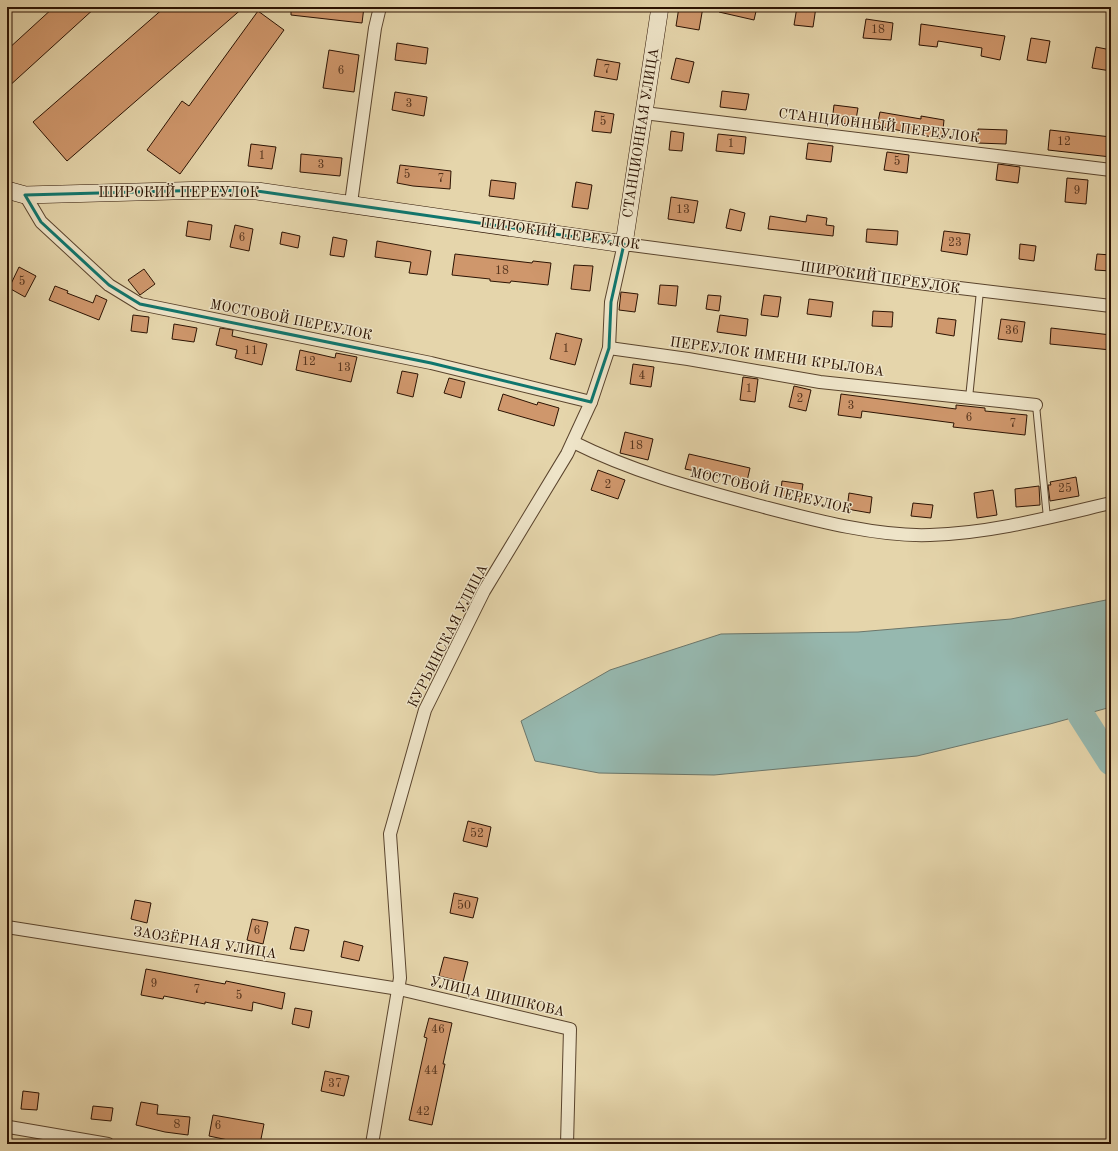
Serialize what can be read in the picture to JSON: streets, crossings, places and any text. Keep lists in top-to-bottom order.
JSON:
{
  "streets": {
    "main road": ["СТАНЦИОННАЯ УЛИЦА", "ШИРОКИЙ ПЕРЕУЛОК"],
    "street": [
      "СТАНЦИОННЫЙ ПЕРЕУЛОК",
      "МОСТОВОЙ ПЕРЕУЛОК",
      "ПЕРЕУЛОК ИМЕНИ КРЫЛОВА",
      "КУРЬИНСКАЯ УЛИЦА",
      "ЗАОЗЁРНАЯ УЛИЦА",
      "УЛИЦА ШИШКОВА"
    ]
  },
  "crossings": [
    ["СТАНЦИОННЫЙ ПЕРЕУЛОК", "СТАНЦИОННАЯ УЛИЦА"],
    ["СТАНЦИОННАЯ УЛИЦА", "ШИРОКИЙ ПЕРЕУЛОК"],
    ["СТАНЦИОННАЯ УЛИЦА", "МОСТОВОЙ ПЕРЕУЛОК"],
    ["СТАНЦИОННАЯ УЛИЦА", "ПЕРЕУЛОК ИМЕНИ КРЫЛОВА"],
    ["СТАНЦИОННАЯ УЛИЦА", "КУРЬИНСКАЯ УЛИЦА"],
    ["ШИРОКИЙ ПЕРЕУЛОК", "МОСТОВОЙ ПЕРЕУЛОК"],
    ["МОСТОВОЙ ПЕРЕУЛОК", "КУРЬИНСКАЯ УЛИЦА"],
    ["КУРЬИНСКАЯ УЛИЦА", "ЗАОЗЁРНАЯ УЛИЦА"],
    ["КУРЬИНСКАЯ УЛИЦА", "УЛИЦА ШИШКОВА"],
    ["ЗАОЗЁРНАЯ УЛИЦА", "УЛИЦА ШИШКОВА"]
  ],
  "house_numbers": [
    "18",
    "7",
    "6",
    "3",
    "5",
    "12",
    "1",
    "1",
    "5",
    "3",
    "5",
    "7",
    "9",
    "13",
    "6",
    "23",
    "18",
    "5",
    "36",
    "1",
    "11",
    "12",
    "13",
    "4",
    "1",
    "2",
    "3",
    "6",
    "7",
    "18",
    "2",
    "25",
    "52",
    "50",
    "6",
    "9",
    "7",
    "5",
    "46",
    "44",
    "37",
    "42",
    "8",
    "6"
  ]
}
